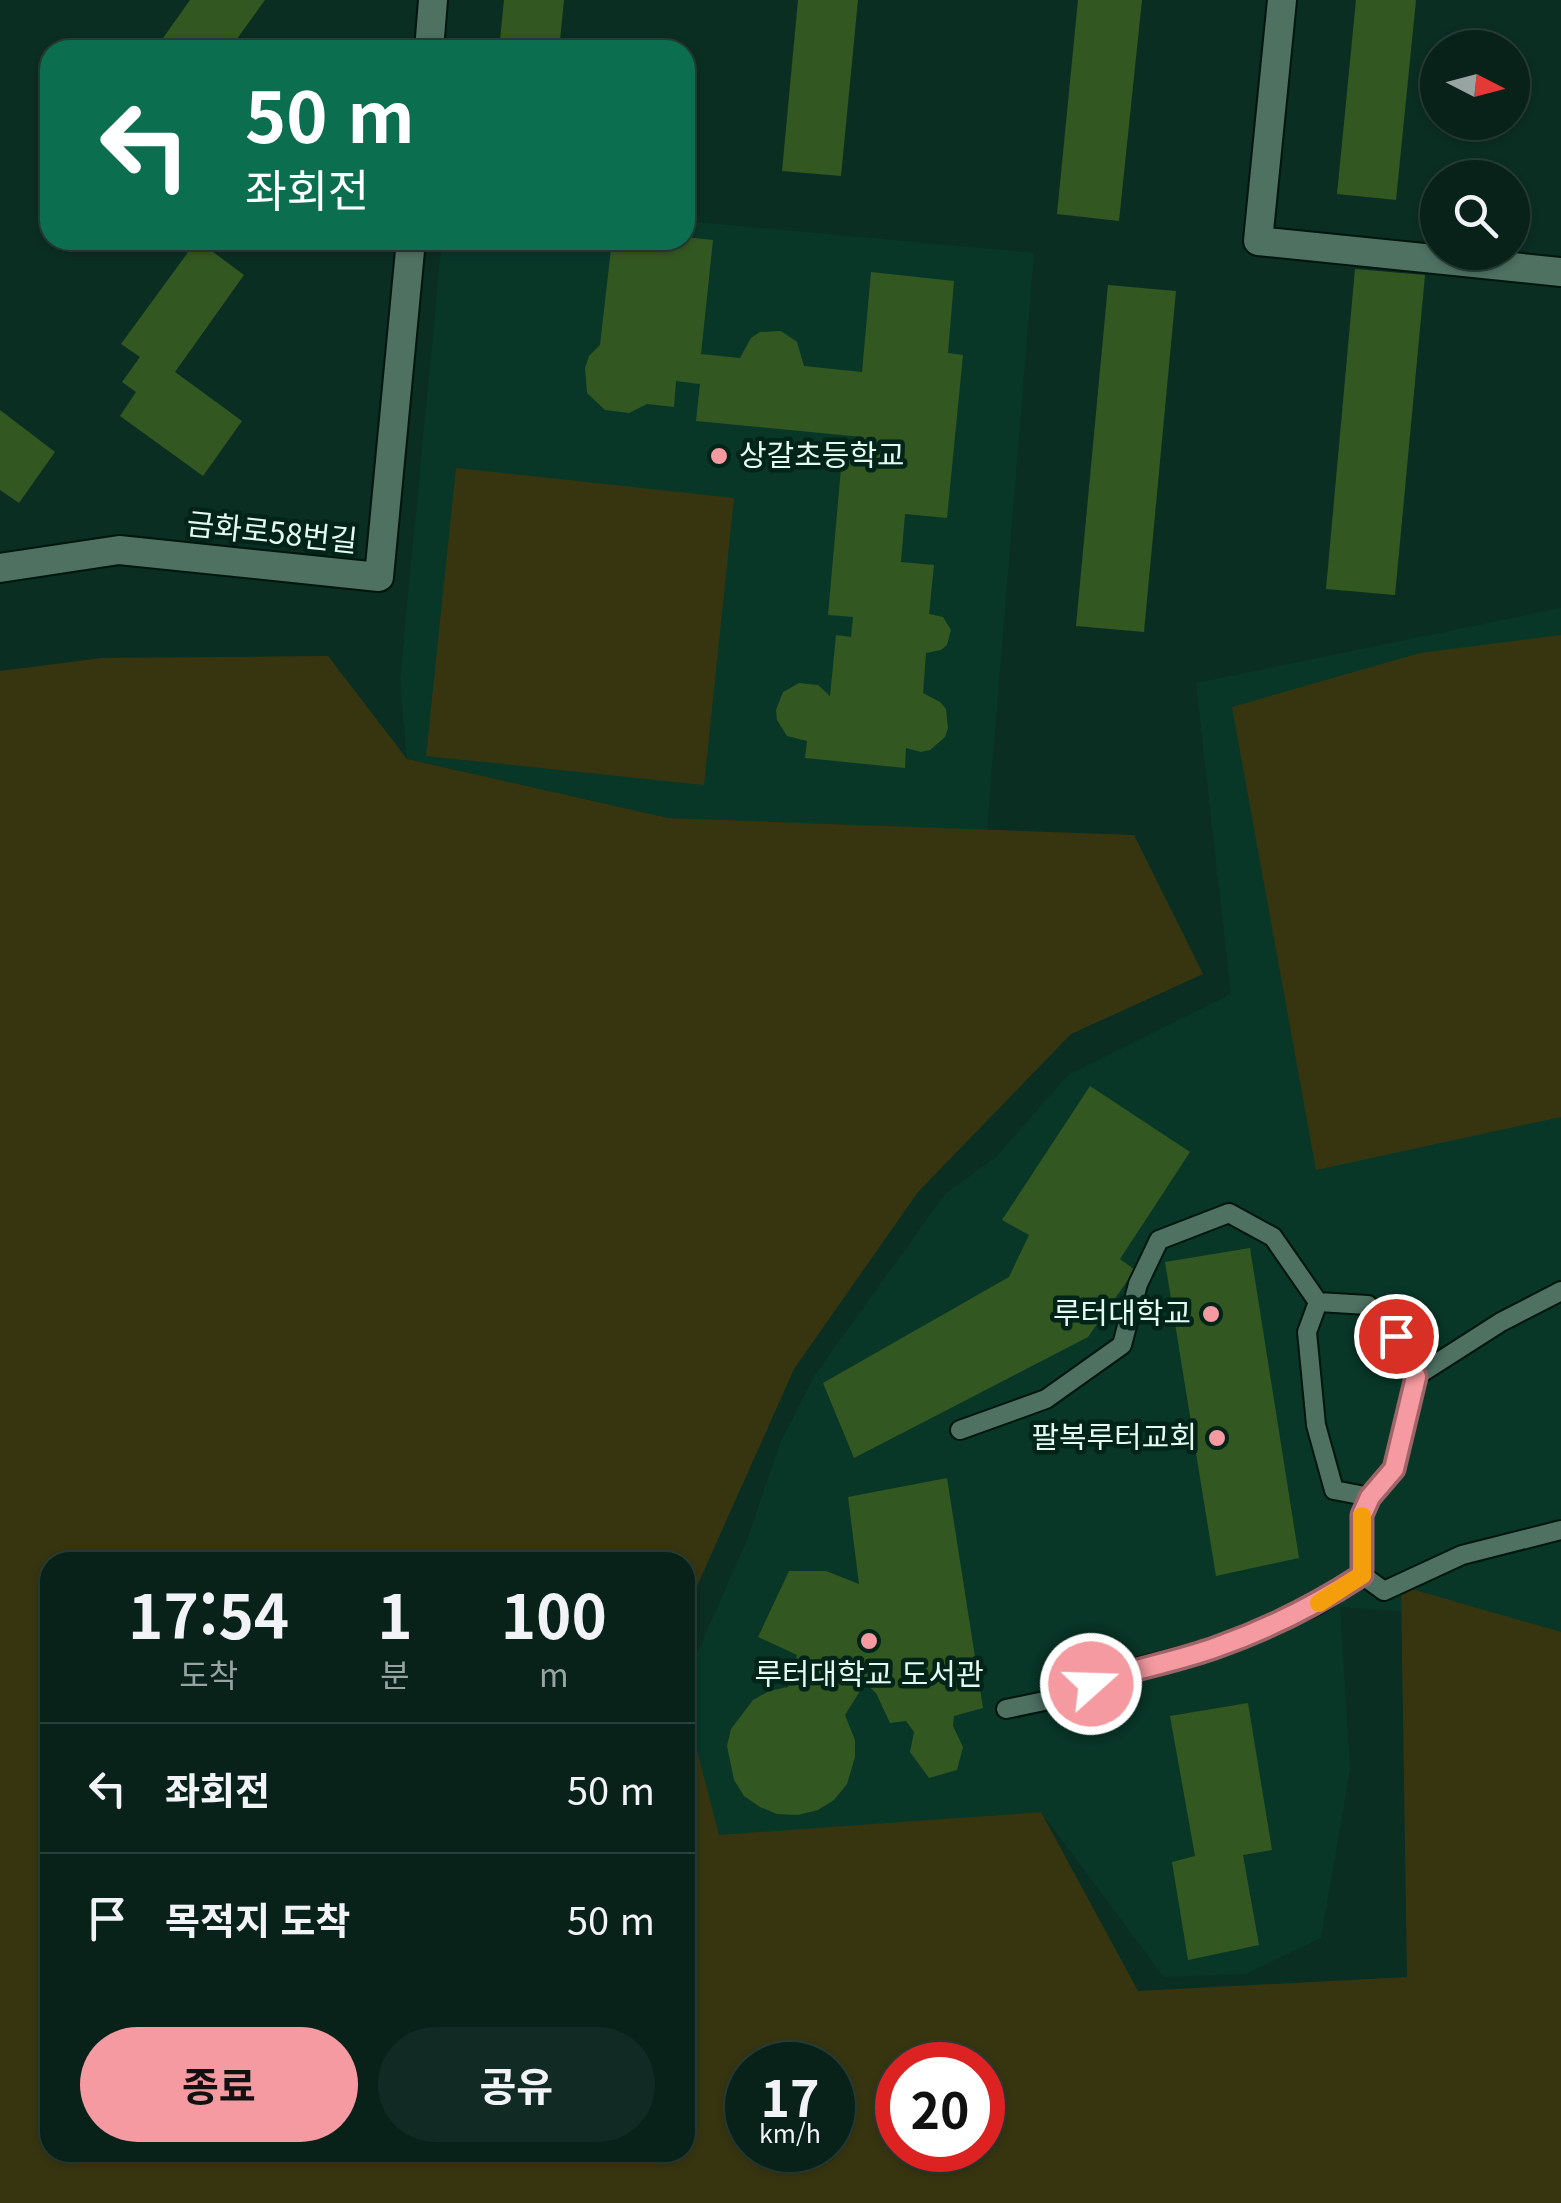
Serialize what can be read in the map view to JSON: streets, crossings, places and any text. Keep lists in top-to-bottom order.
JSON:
{
  "streets": {
    "street": ["금화로58번길"]
  },
  "places": [
    "상갈초등학교",
    "루터대학교",
    "팔복루터교회",
    "루터대학교 도서관"
  ],
  "north": "right",
  "page": {
    "turn": ["50 m", "좌회전"],
    "eta": [
      "17:54",
      "도착",
      "1",
      "분",
      "100",
      "m"
    ],
    "list": [
      {
        "name": "좌회전",
        "value": "50 m"
      },
      {
        "name": "목적지 도착",
        "value": "50 m"
      }
    ],
    "buttons": ["종료", "공유"],
    "speed": "17 km/h",
    "limit": "20"
  }
}
